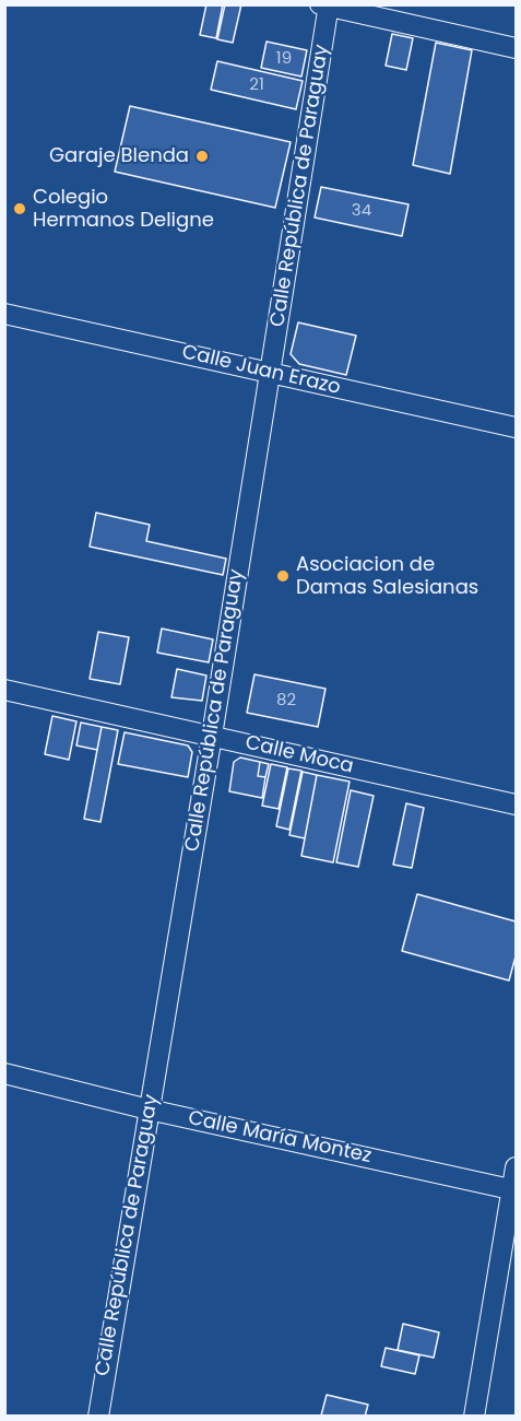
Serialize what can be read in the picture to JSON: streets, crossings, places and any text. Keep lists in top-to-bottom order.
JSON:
{
  "streets": {
    "street": [
      "Calle República de Paraguay",
      "Calle Juan Erazo",
      "Calle Moca",
      "Calle María Montez"
    ]
  },
  "crossings": [
    ["Calle República de Paraguay", "Calle Juan Erazo"],
    ["Calle República de Paraguay", "Calle Moca"],
    ["Calle República de Paraguay", "Calle María Montez"]
  ],
  "places": ["Garaje Blenda", "Colegio Hermanos Deligne", "Asociacion de Damas Salesianas"],
  "house_numbers": [
    "19",
    "21",
    "34",
    "82"
  ]
}
